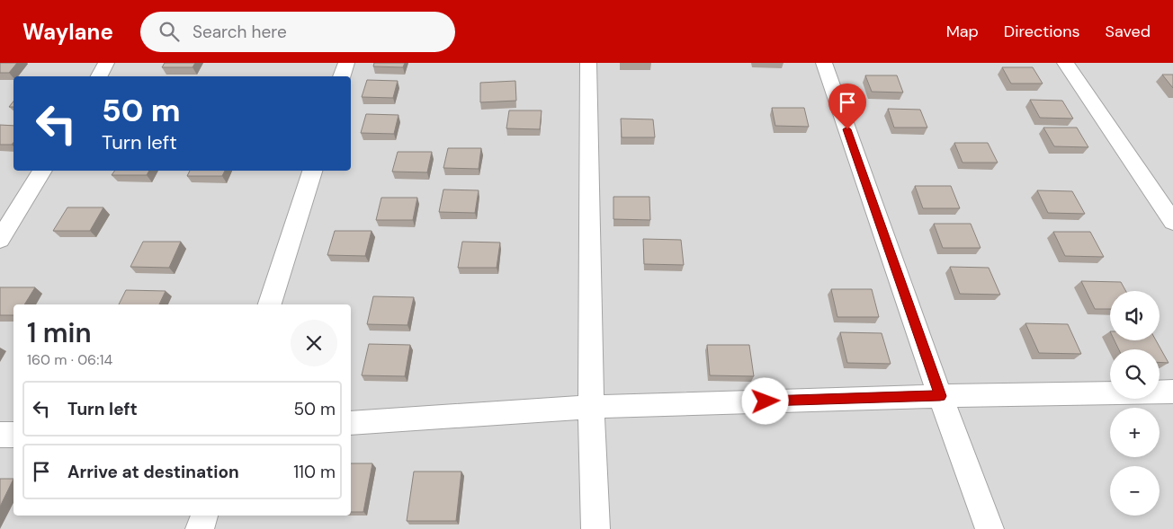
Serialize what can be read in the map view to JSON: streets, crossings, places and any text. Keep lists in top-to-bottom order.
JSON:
{
  "page": {
    "header": "Waylane",
    "search": "Search here",
    "nav": ["Map", "Directions", "Saved"],
    "turn": ["50 m", "Turn left"],
    "map_buttons": ["+", "−"],
    "heading": ["1 min", "160 m · 06:14"],
    "list": [
      {
        "name": "Turn left",
        "value": "50 m"
      },
      {
        "name": "Arrive at destination",
        "value": "110 m"
      }
    ]
  }
}
